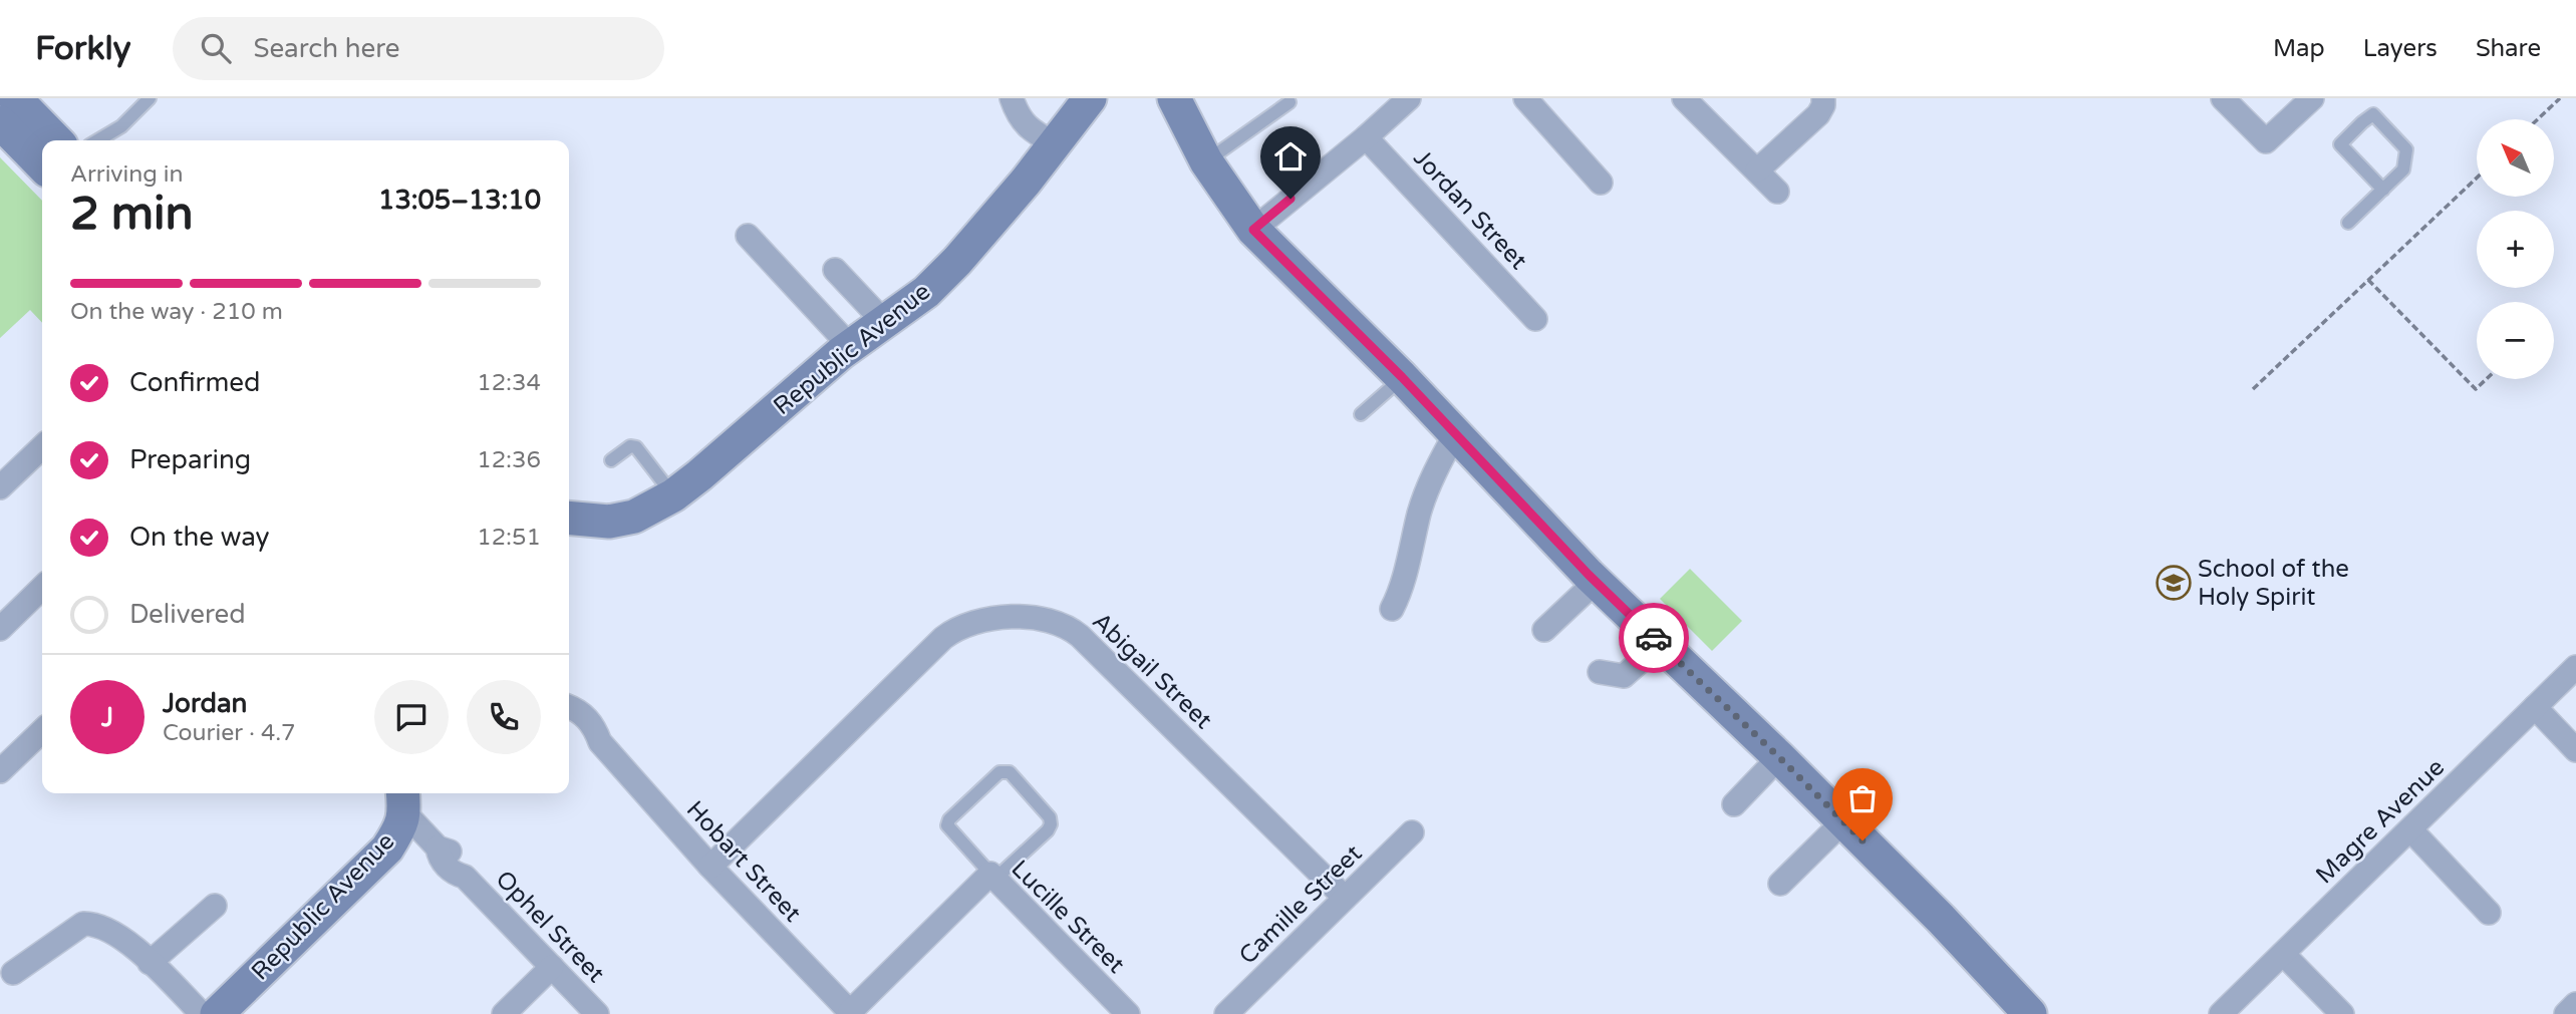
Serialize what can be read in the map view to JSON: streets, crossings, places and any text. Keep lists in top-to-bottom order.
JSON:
{
  "streets": {
    "main road": ["Republic Avenue"],
    "street": [
      "Jordan Street",
      "Abigail Street",
      "Magre Avenue",
      "Hobart Street",
      "Camille Street",
      "Lucille Street",
      "Ophel Street"
    ]
  },
  "crossings": [
    ["Republic Avenue", "Ophel Street"],
    ["Abigail Street", "Hobart Street"],
    ["Abigail Street", "Camille Street"],
    ["Hobart Street", "Lucille Street"]
  ],
  "places": {
    "school or university": ["School of the Holy Spirit"]
  },
  "north": "top left",
  "page": {
    "header": "Forkly",
    "search": "Search here",
    "nav": ["Map", "Layers", "Share"],
    "map_buttons": ["+", "−"],
    "heading": ["2 min", "Arriving in", "13:05–13:10"],
    "panel": ["Jordan", "Courier · 4.7"],
    "bar": "On the way · 210 m",
    "list": [
      ["Confirmed", "12:34"],
      ["Preparing", "12:36"],
      ["On the way", "12:51"],
      "Delivered"
    ],
    "round": "J"
  }
}
